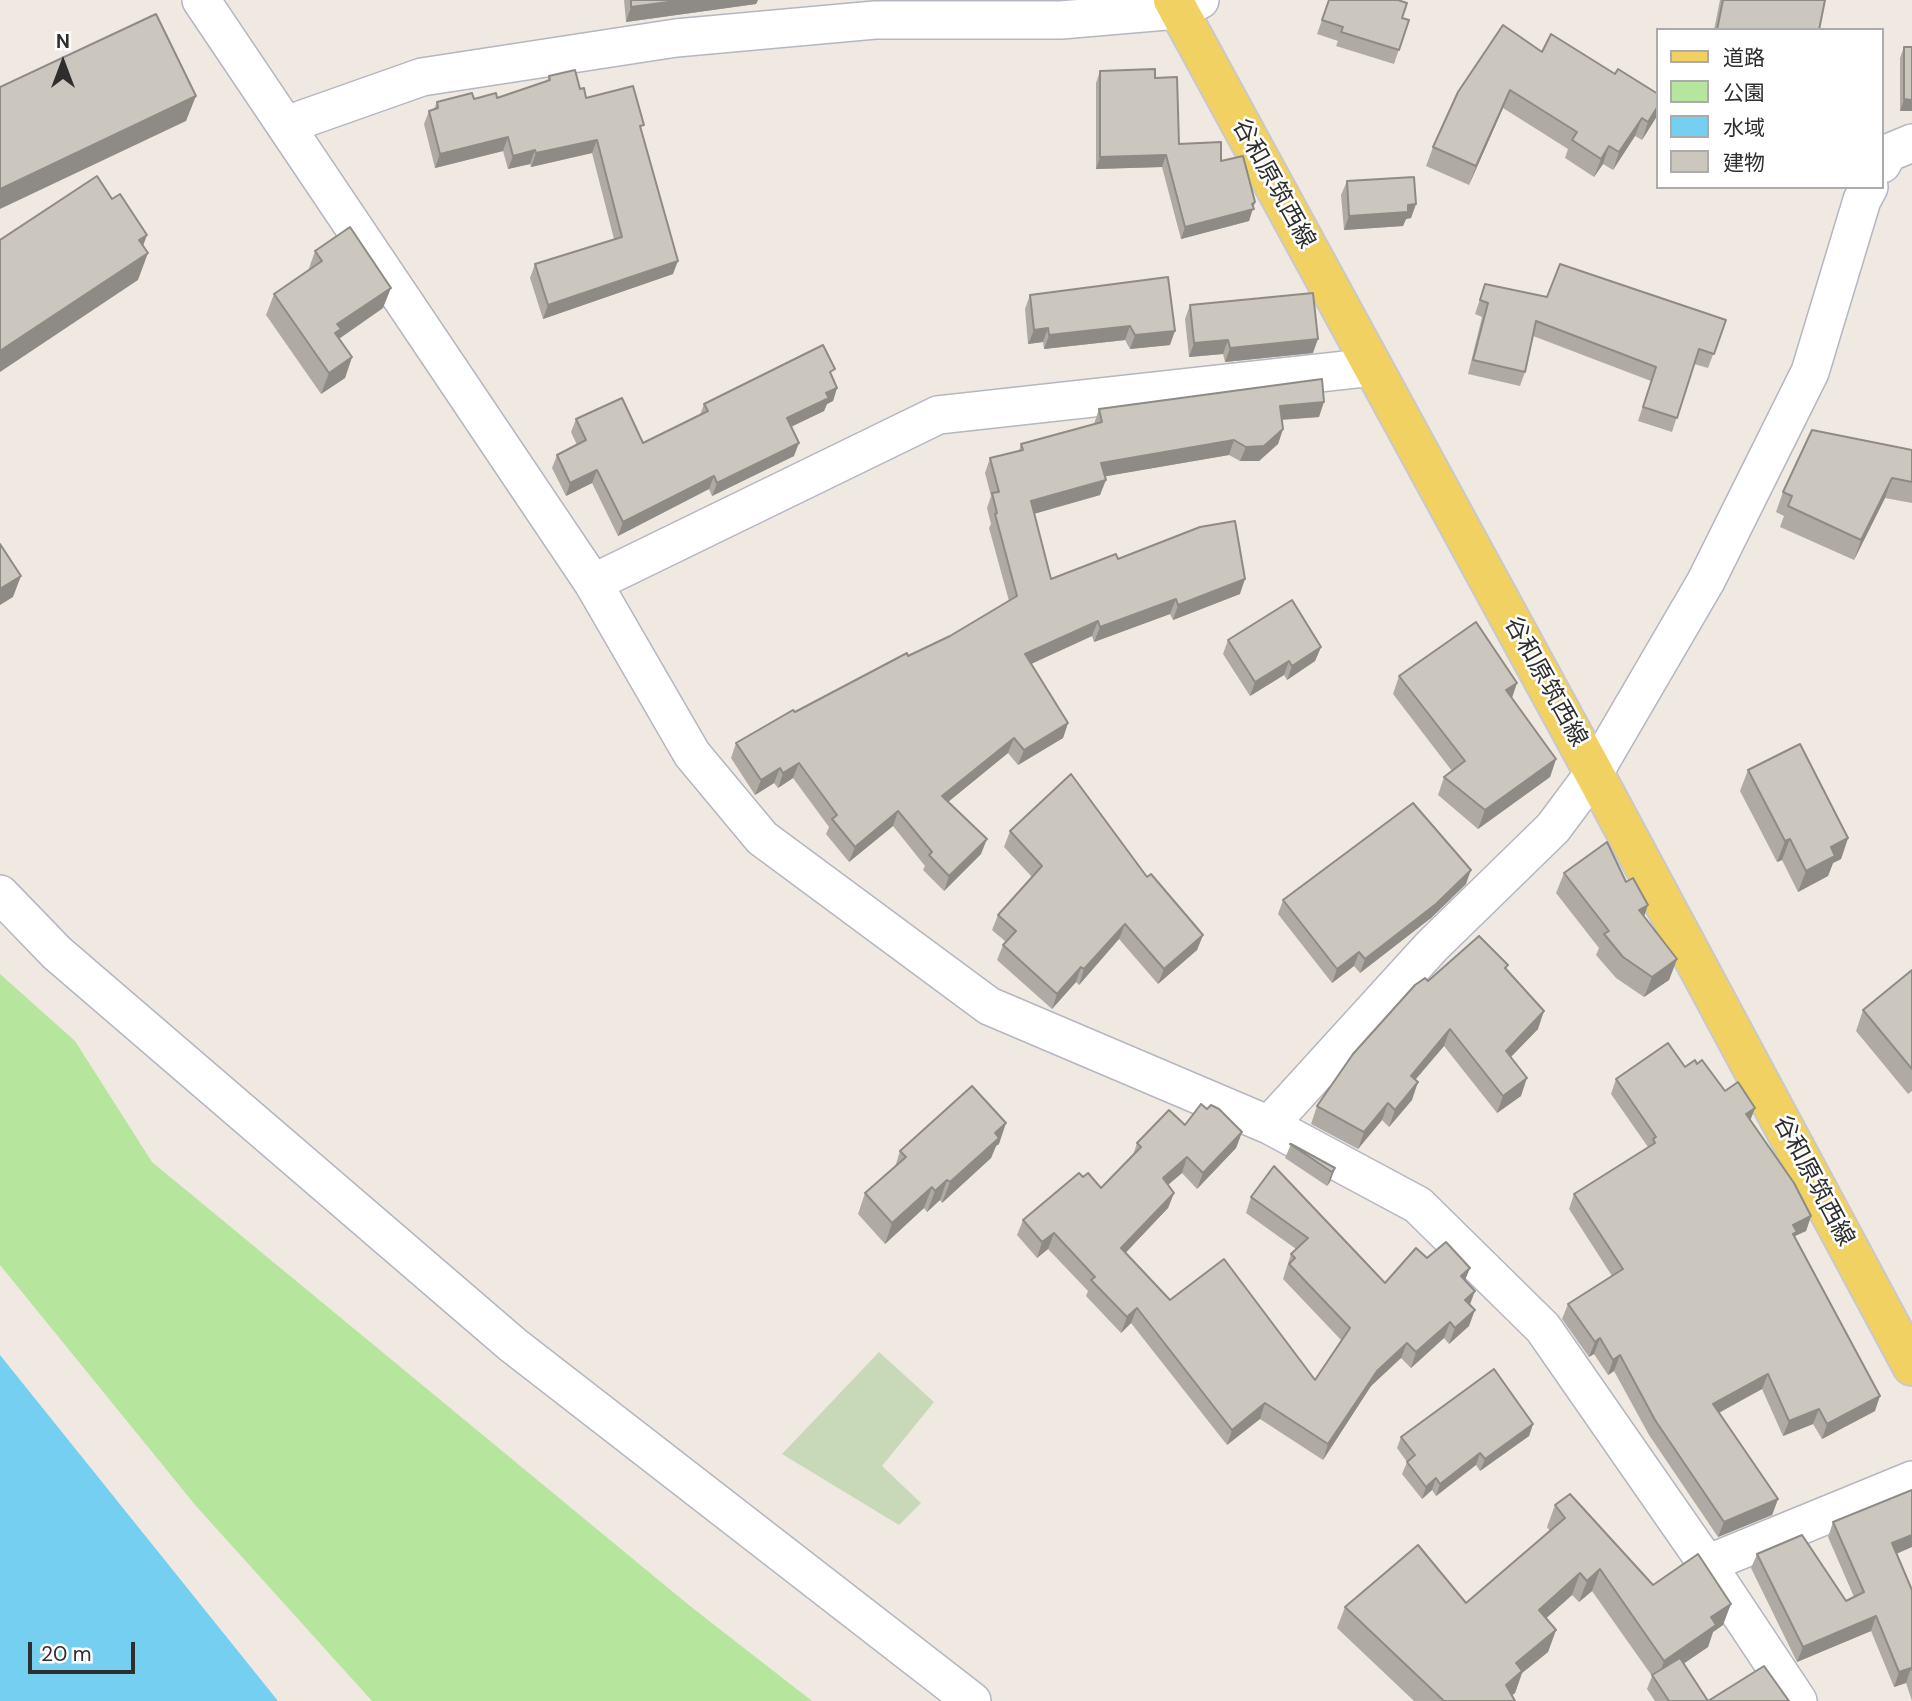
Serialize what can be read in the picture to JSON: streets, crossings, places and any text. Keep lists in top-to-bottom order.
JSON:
{
  "streets": {
    "main road": ["谷和原筑西線"]
  },
  "legend": [
    "道路",
    "公園",
    "水域",
    "建物"
  ],
  "scale_bar": "20 m",
  "north": "top"
}
